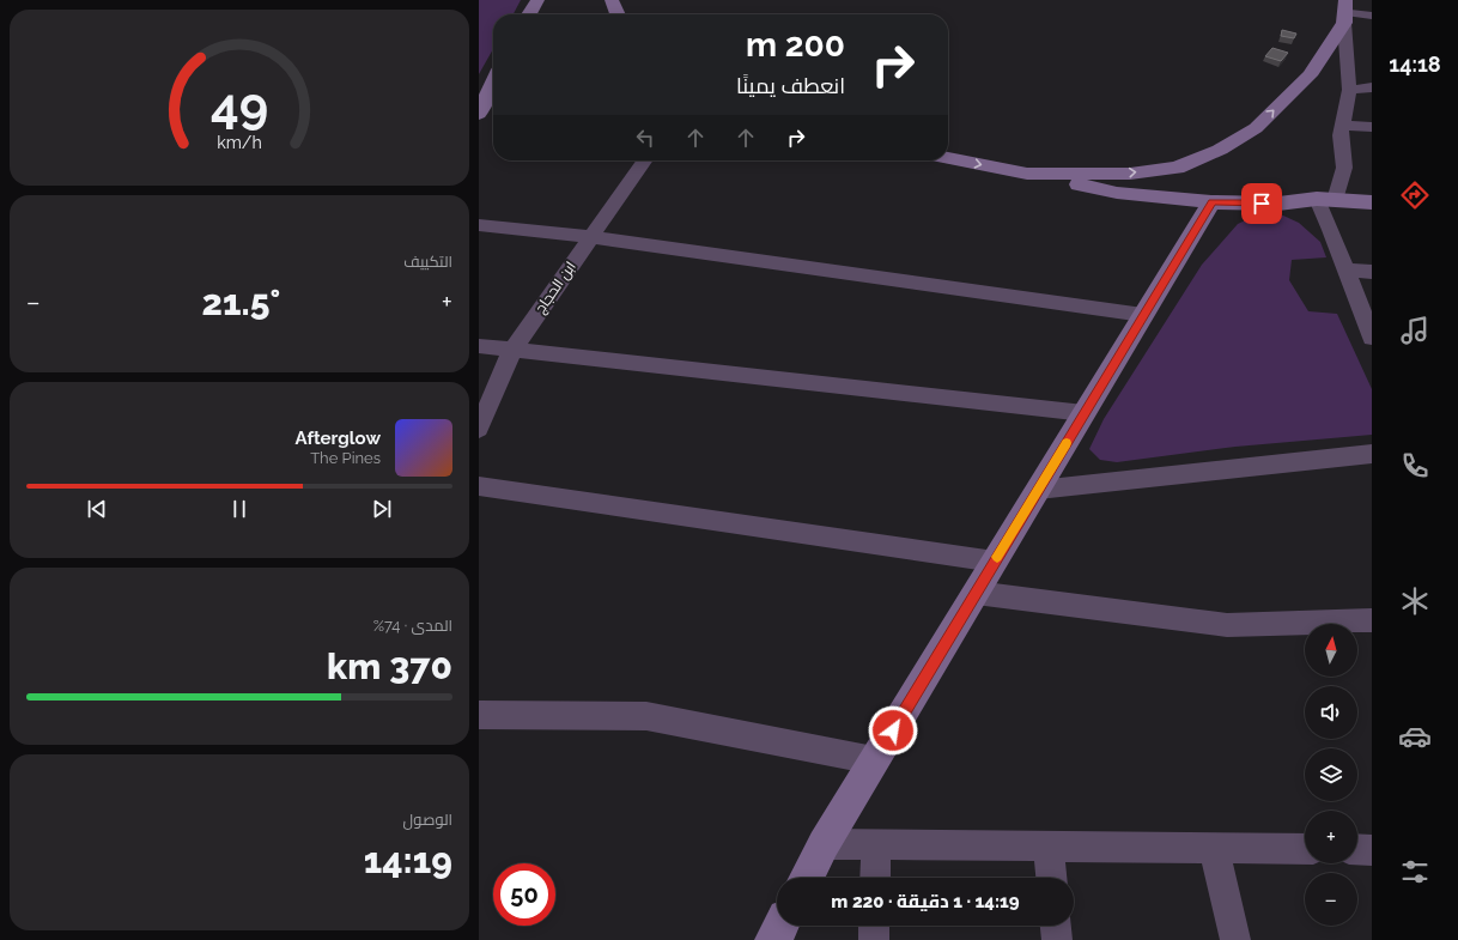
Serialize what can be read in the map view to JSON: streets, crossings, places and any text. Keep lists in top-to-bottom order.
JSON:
{
  "streets": {
    "street": ["ابن الحجاج"]
  },
  "north": "top",
  "page": {
    "tabs": "14:18",
    "turn": ["200 m", "انعطف يمينًا"],
    "tile": [
      "التكييف",
      ["المدى · 74%", "370 km"],
      ["الوصول", "14:19"]
    ],
    "heat": ["−", "21.5°", "+"],
    "song": ["Afterglow", "The Pines"],
    "map_buttons": ["+", "−"],
    "limit": "50",
    "trip": "14:19 · 1 دقيقة · 220 m",
    "gauge": ["49", "km/h"]
  }
}
